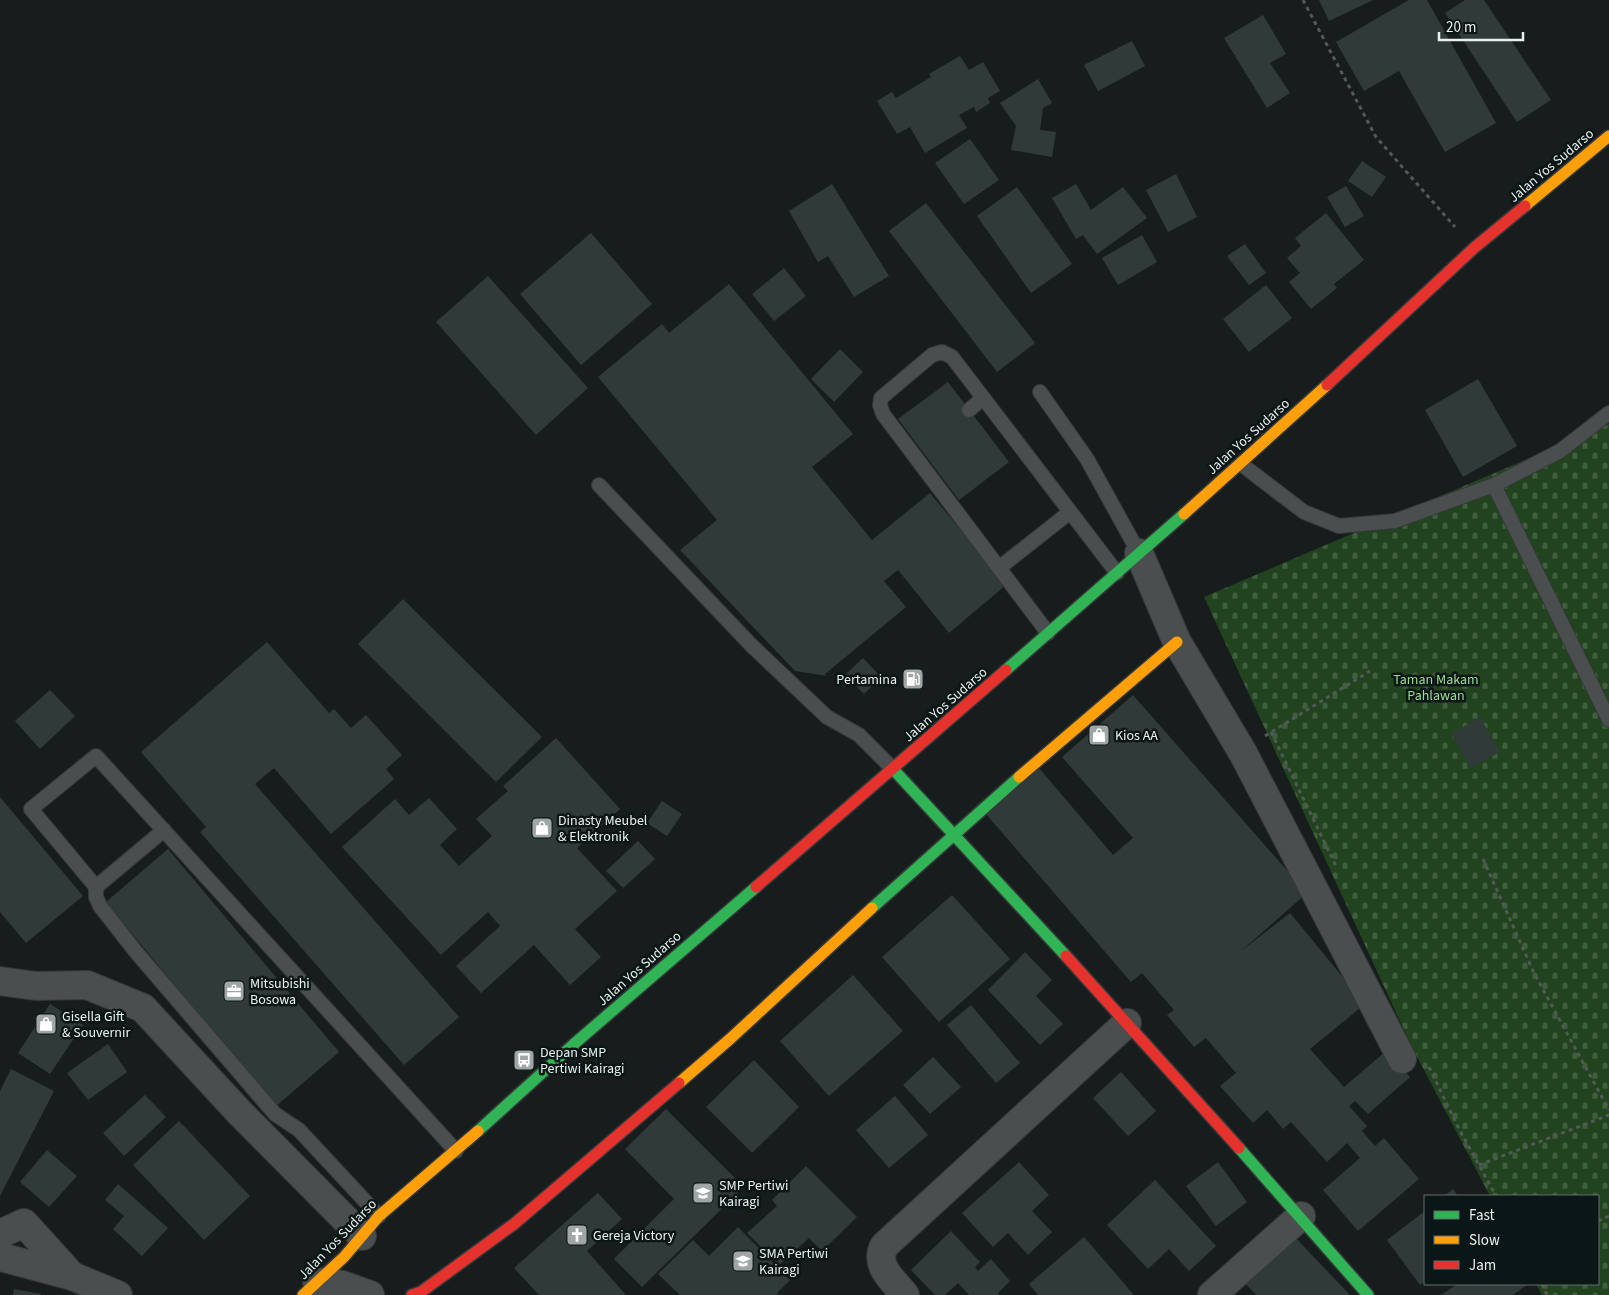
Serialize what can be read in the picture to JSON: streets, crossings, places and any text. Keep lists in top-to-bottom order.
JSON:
{
  "streets": {
    "main road": ["Jalan Yos Sudarso"]
  },
  "parks": ["Taman Makam Pahlawan"],
  "places": {
    "fuel station": ["Pertamina"],
    "shop": ["Kios AA", "Dinasty Meubel & Elektronik", "Gisella Gift & Souvernir"],
    "office": ["Mitsubishi Bosowa"],
    "bus stop": ["Depan SMP Pertiwi Kairagi"],
    "school or university": ["SMP Pertiwi Kairagi", "SMA Pertiwi Kairagi"],
    "church": ["Gereja Victory"]
  },
  "legend": ["Fast", "Slow", "Jam"],
  "scale_bar": "20 m"
}
